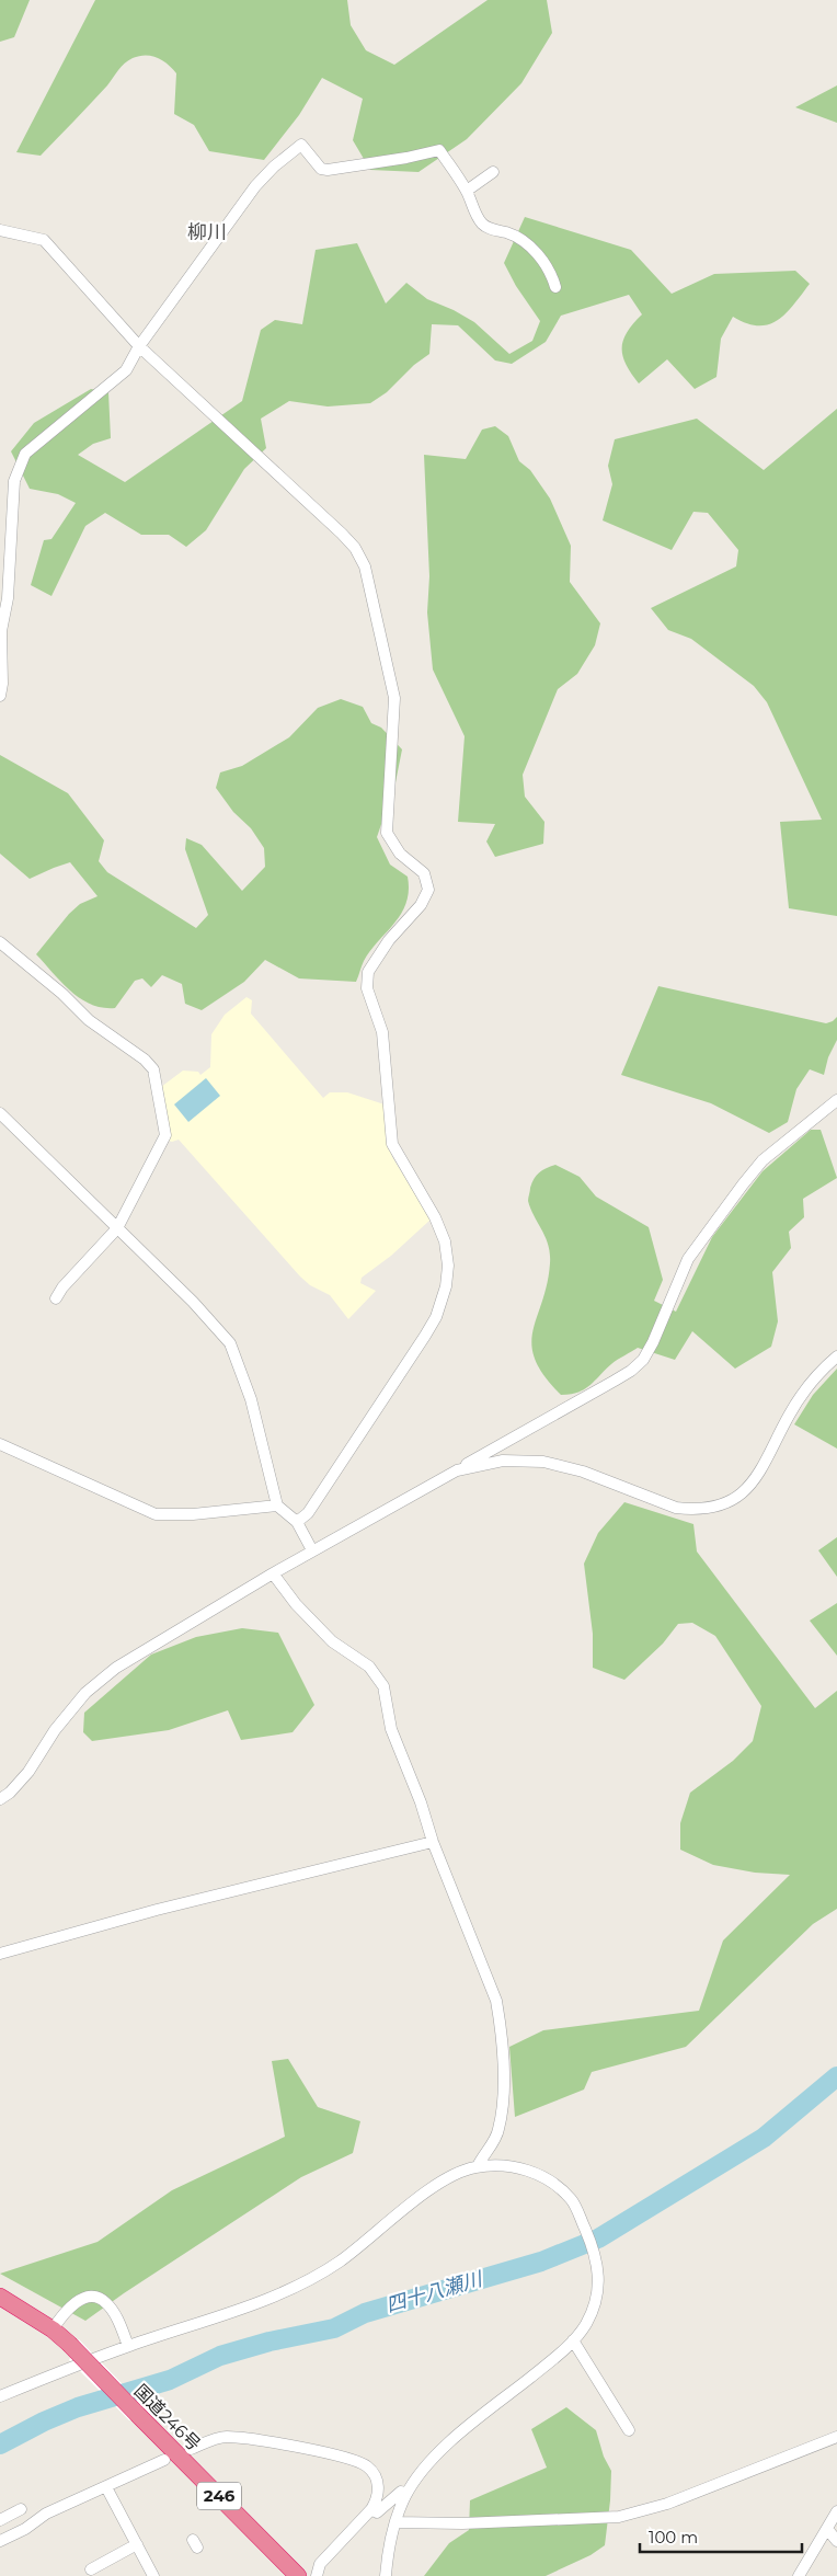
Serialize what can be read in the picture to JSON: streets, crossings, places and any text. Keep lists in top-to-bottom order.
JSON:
{
  "streets": {
    "highway": ["国道246号", "246"]
  },
  "districts": ["柳川"],
  "water": ["四十八瀬川"],
  "scale_bar": "100 m"
}
